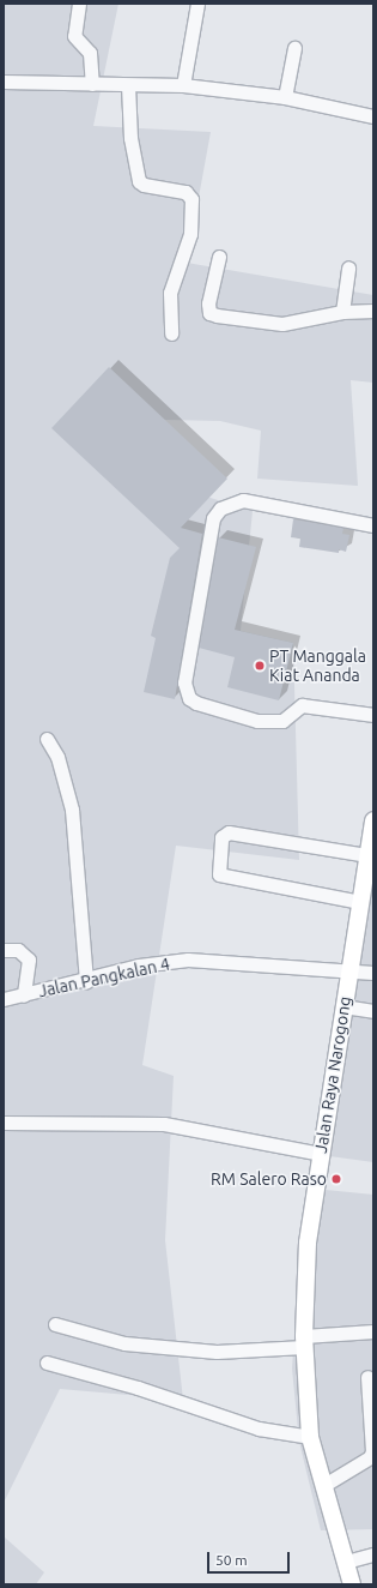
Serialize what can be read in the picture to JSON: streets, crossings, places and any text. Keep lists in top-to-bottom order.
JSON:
{
  "streets": {
    "main road": ["Jalan Raya Narogong"],
    "street": ["Jalan Pangkalan 4"]
  },
  "crossings": [
    ["Jalan Pangkalan 4", "Jalan Raya Narogong"]
  ],
  "places": ["PT Manggala Kiat Ananda", "RM Salero Raso"],
  "scale_bar": "50 m"
}
